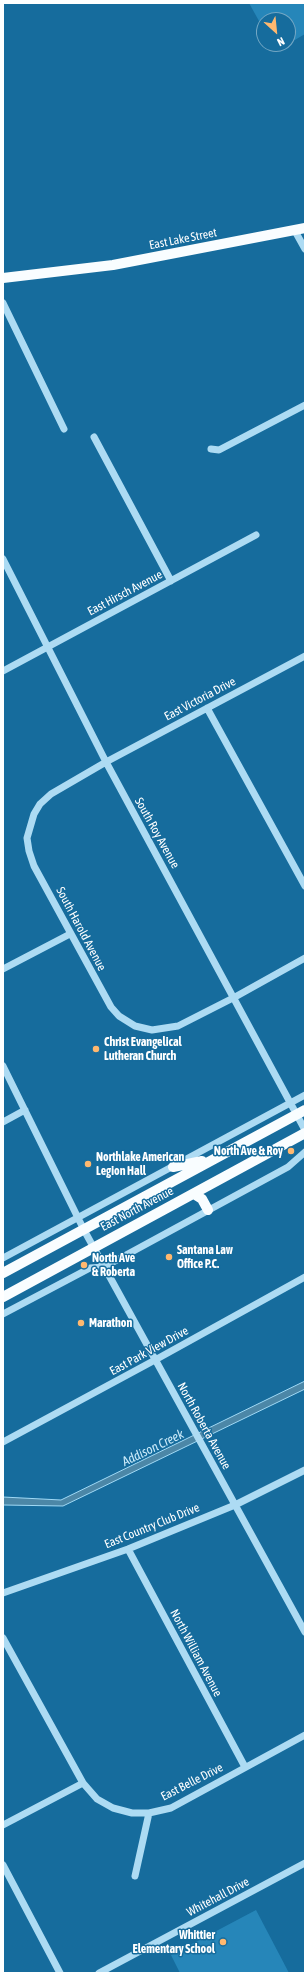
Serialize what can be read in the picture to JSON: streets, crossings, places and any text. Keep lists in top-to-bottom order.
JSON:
{
  "streets": {
    "main road": ["East Lake Street", "East North Avenue"],
    "street": [
      "East Hirsch Avenue",
      "East Victoria Drive",
      "South Roy Avenue",
      "South Harold Avenue",
      "East Park View Drive",
      "North Roberta Avenue",
      "East Country Club Drive",
      "North William Avenue",
      "East Belle Drive",
      "Whitehall Drive"
    ]
  },
  "crossings": [
    ["East Hirsch Avenue", "South Roy Avenue"],
    ["East Victoria Drive", "South Roy Avenue"],
    ["East Victoria Drive", "South Harold Avenue"],
    ["South Roy Avenue", "South Harold Avenue"],
    ["South Roy Avenue", "East North Avenue"],
    ["East North Avenue", "North Roberta Avenue"],
    ["East Park View Drive", "North Roberta Avenue"],
    ["North Roberta Avenue", "East Country Club Drive"],
    ["East Country Club Drive", "North William Avenue"],
    ["North William Avenue", "East Belle Drive"]
  ],
  "water": ["Addison Creek"],
  "places": [
    "Christ Evangelical Lutheran Church",
    "North Ave & Roy",
    "Northlake American Legion Hall",
    "Santana Law Office P.C.",
    "North Ave & Roberta",
    "Marathon",
    "Whittier Elementary School"
  ],
  "north": "bottom right"
}
